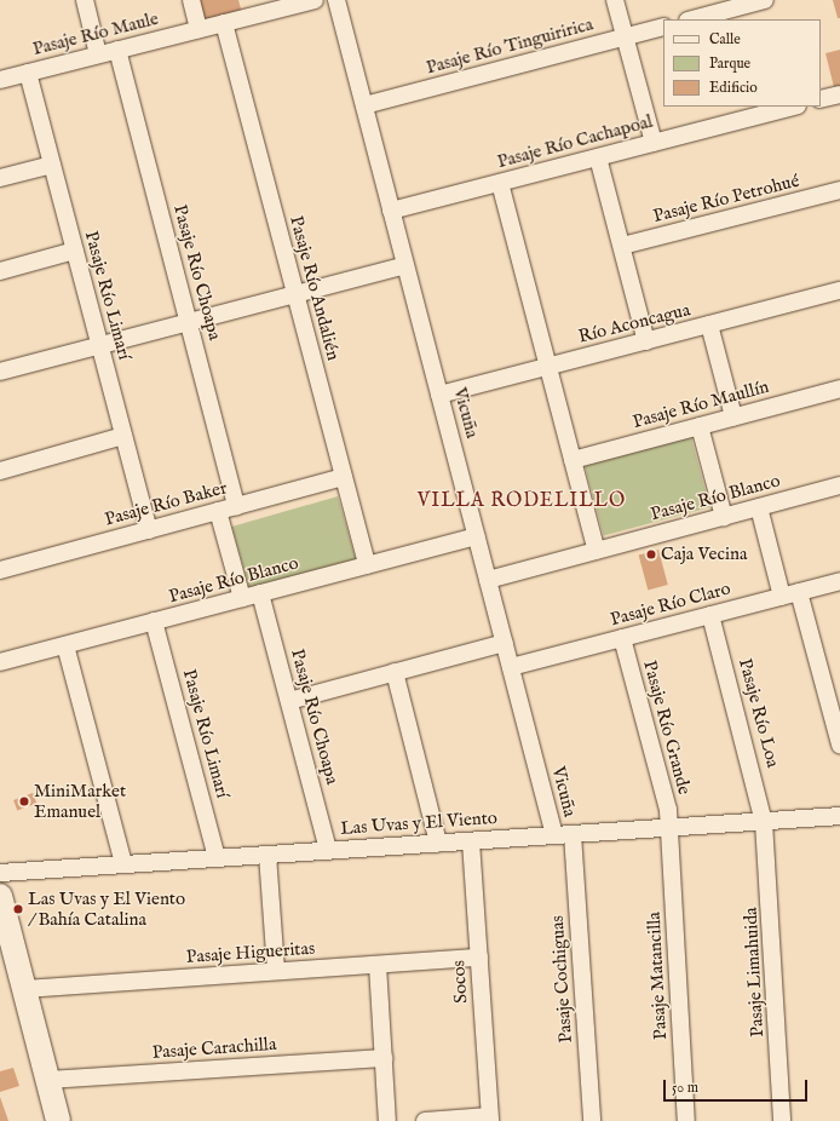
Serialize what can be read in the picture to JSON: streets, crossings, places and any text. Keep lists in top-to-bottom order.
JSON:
{
  "streets": {
    "street": [
      "Pasaje Río Maule",
      "Pasaje Río Tinguiririca",
      "Pasaje Río Cachapoal",
      "Pasaje Río Petrohué",
      "Pasaje Río Choapa",
      "Pasaje Río Andalién",
      "Pasaje Río Limarí",
      "Río Aconcagua",
      "Pasaje Río Maullín",
      "Vicuña",
      "Pasaje Río Blanco",
      "Pasaje Río Baker",
      "Pasaje Río Claro",
      "Pasaje Río Loa",
      "Pasaje Río Grande",
      "Las Uvas y El Viento",
      "Pasaje Higueritas",
      "Pasaje Limahuida",
      "Pasaje Matancilla",
      "Pasaje Cochiguas",
      "Socos",
      "Pasaje Carachilla"
    ]
  },
  "crossings": [
    ["Pasaje Río Maule", "Pasaje Río Choapa"],
    ["Pasaje Río Maule", "Pasaje Río Andalién"],
    ["Pasaje Río Maule", "Pasaje Río Limarí"],
    ["Pasaje Río Tinguiririca", "Vicuña"],
    ["Pasaje Río Cachapoal", "Vicuña"],
    ["Pasaje Río Choapa", "Pasaje Río Blanco"],
    ["Pasaje Río Choapa", "Pasaje Río Baker"],
    ["Pasaje Río Choapa", "Las Uvas y El Viento"],
    ["Pasaje Río Andalién", "Pasaje Río Blanco"],
    ["Pasaje Río Andalién", "Pasaje Río Baker"],
    ["Pasaje Río Limarí", "Pasaje Río Blanco"],
    ["Pasaje Río Limarí", "Pasaje Río Baker"],
    ["Pasaje Río Limarí", "Las Uvas y El Viento"],
    ["Río Aconcagua", "Vicuña"],
    ["Vicuña", "Pasaje Río Blanco"],
    ["Vicuña", "Pasaje Río Claro"],
    ["Vicuña", "Las Uvas y El Viento"],
    ["Pasaje Río Claro", "Pasaje Río Loa"],
    ["Pasaje Río Claro", "Pasaje Río Grande"],
    ["Pasaje Río Loa", "Las Uvas y El Viento"],
    ["Pasaje Río Loa", "Pasaje Limahuida"],
    ["Pasaje Río Grande", "Las Uvas y El Viento"],
    ["Pasaje Río Grande", "Pasaje Matancilla"],
    ["Las Uvas y El Viento", "Pasaje Limahuida"],
    ["Las Uvas y El Viento", "Pasaje Matancilla"],
    ["Las Uvas y El Viento", "Pasaje Cochiguas"],
    ["Las Uvas y El Viento", "Socos"],
    ["Pasaje Higueritas", "Socos"]
  ],
  "districts": ["VILLA RODELILLO"],
  "places": ["Caja Vecina", "MiniMarket Emanuel", "Las Uvas y El Viento / Bahía Catalina"],
  "legend": ["Calle", "Parque", "Edificio"],
  "scale_bar": "50 m"
}
